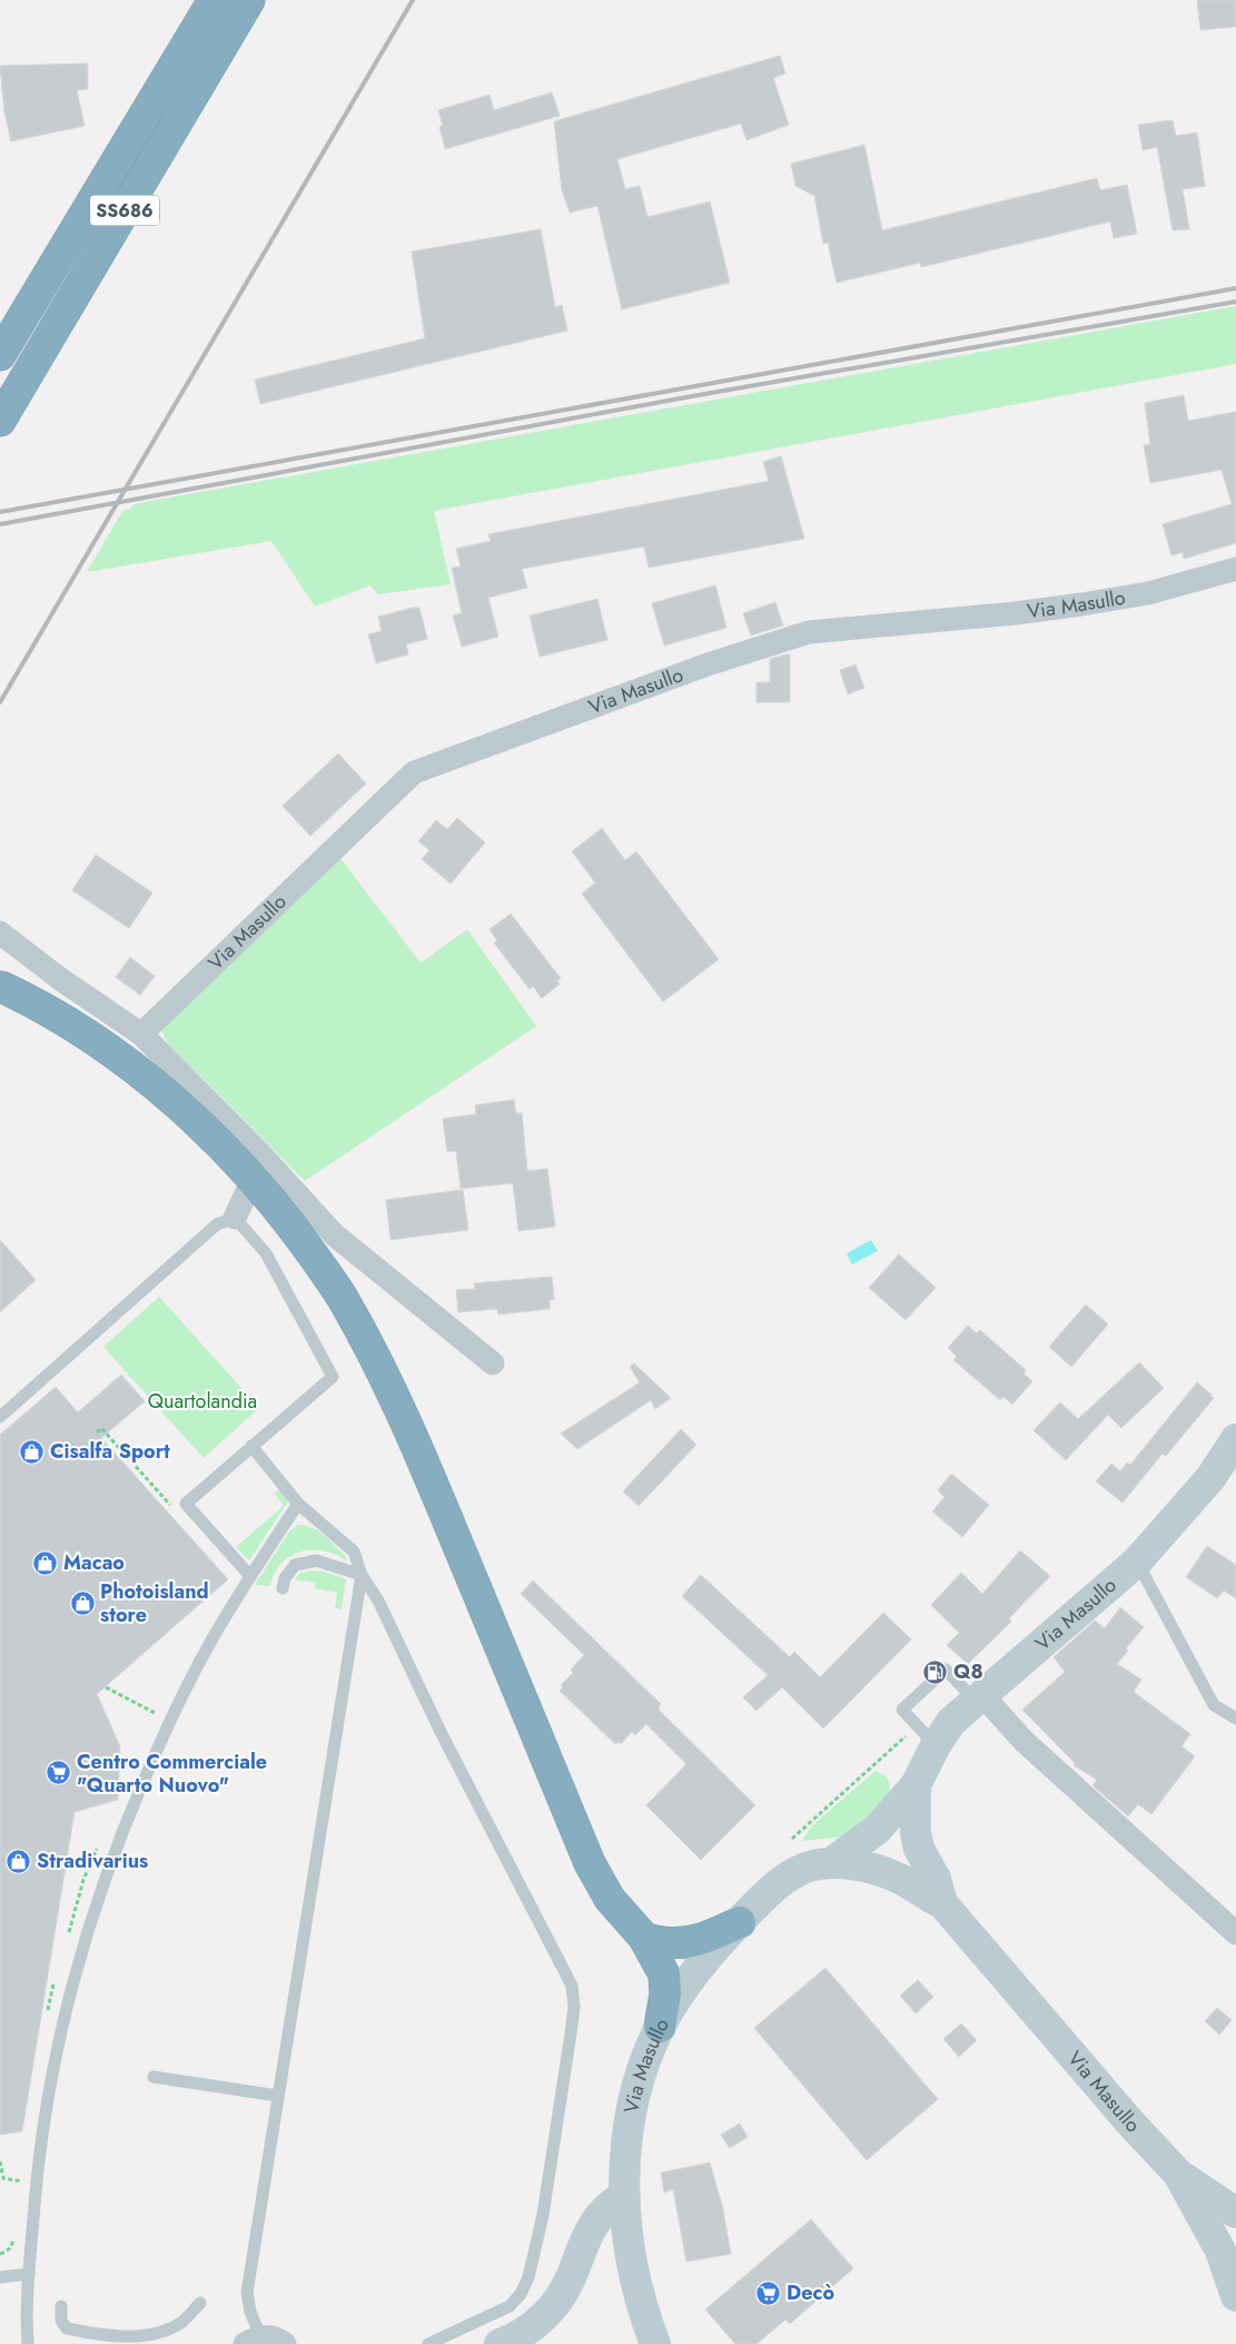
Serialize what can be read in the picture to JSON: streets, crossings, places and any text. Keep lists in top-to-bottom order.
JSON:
{
  "streets": {
    "highway": ["SS686"],
    "main road": ["Via Masullo"]
  },
  "parks": ["Quartolandia"],
  "places": {
    "shop": [
      "Cisalfa Sport",
      "Macao",
      "Photoisland store",
      "Stradivarius"
    ],
    "fuel station": ["Q8"],
    "supermarket": ["Centro Commerciale \"Quarto Nuovo\"", "Decò"]
  }
}
